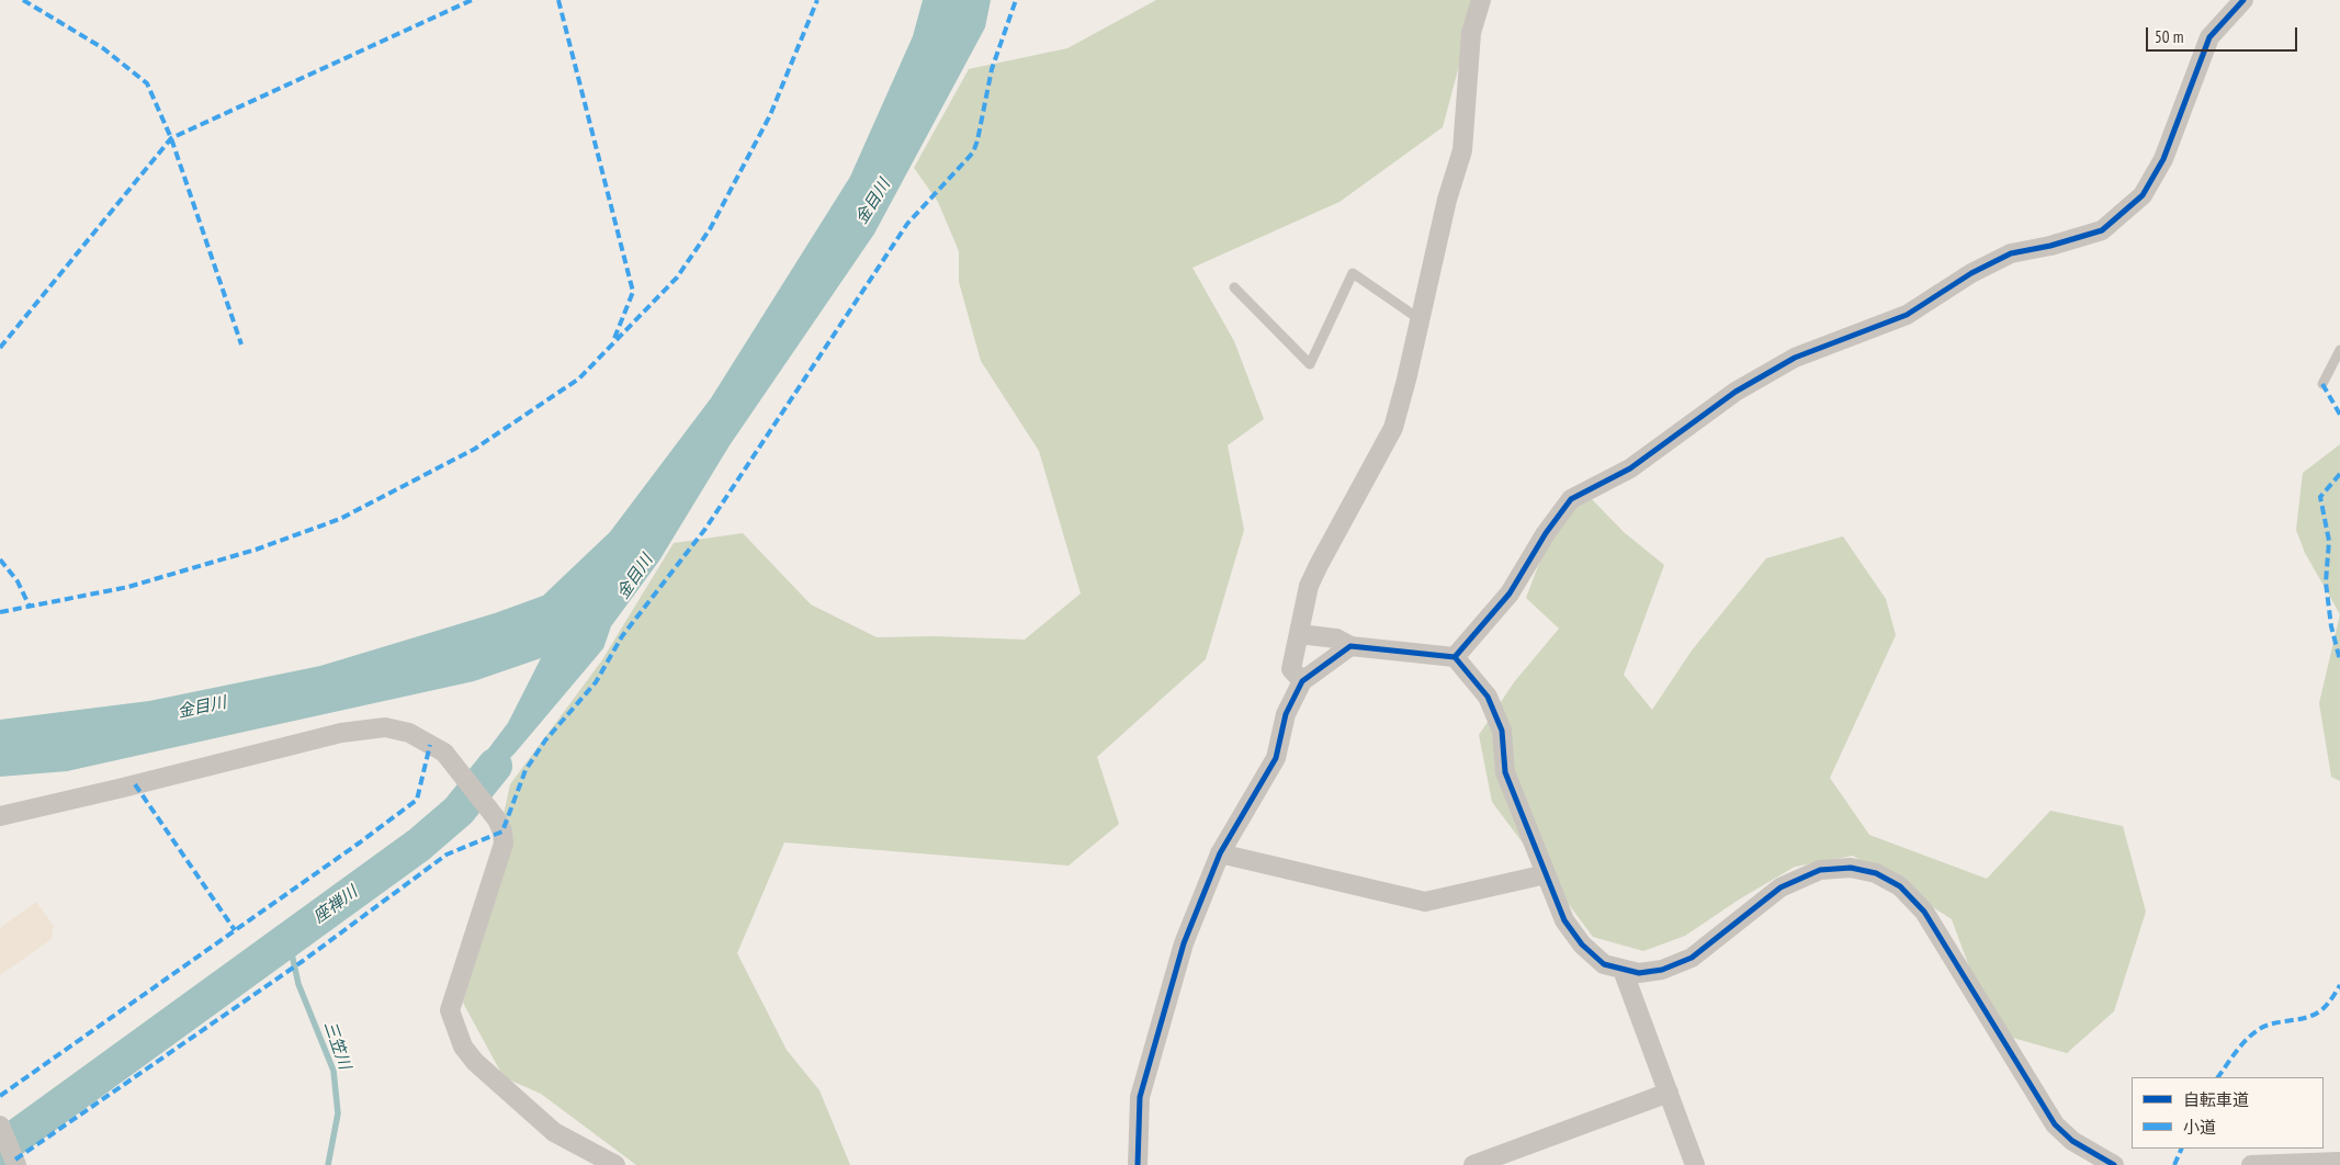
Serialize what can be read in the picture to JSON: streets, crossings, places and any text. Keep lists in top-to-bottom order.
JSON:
{
  "water": ["金目川", "座禅川", "三笠川"],
  "legend": ["自転車道", "小道"],
  "scale_bar": "50 m"
}
